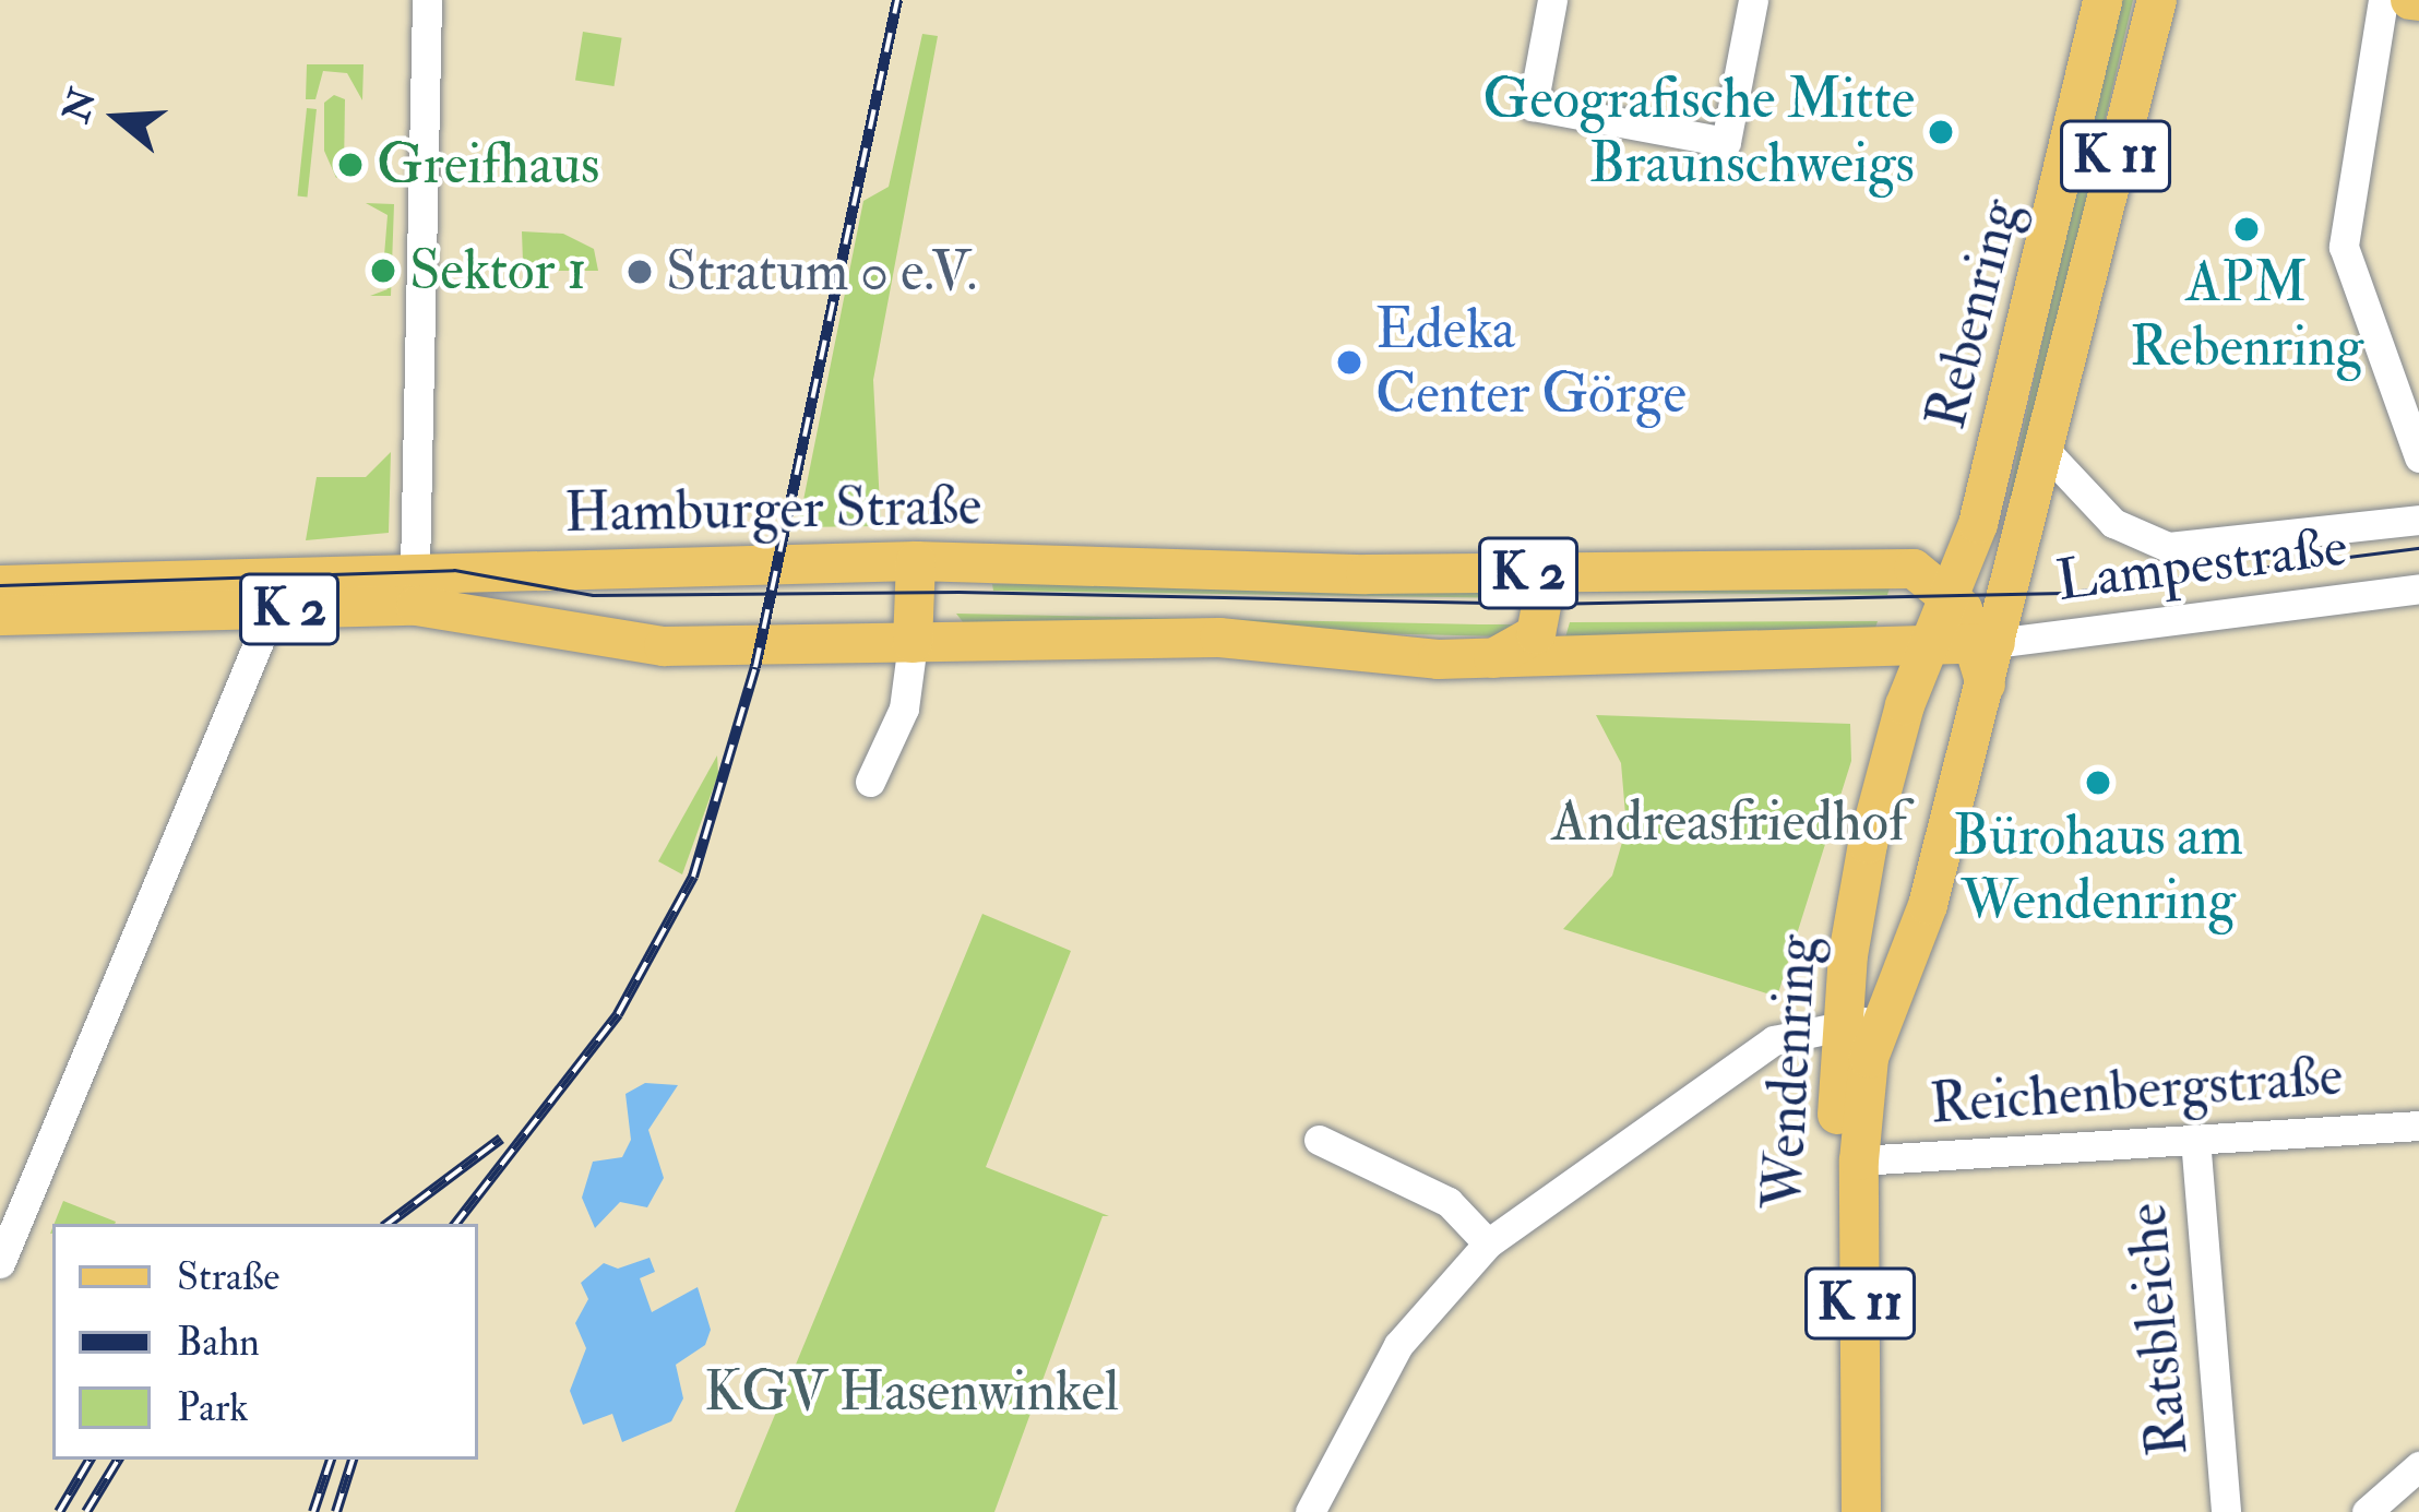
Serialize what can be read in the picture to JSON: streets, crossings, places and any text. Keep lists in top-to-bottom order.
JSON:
{
  "streets": {
    "main road": [
      "K 11",
      "Rebenring",
      "Hamburger Straße",
      "K 2",
      "Wendenring"
    ],
    "street": ["Lampestraße", "Reichenbergstraße", "Ratsbleiche"]
  },
  "crossings": [
    ["K 11", "Rebenring"],
    ["Rebenring", "Lampestraße"],
    ["Rebenring", "K 2"],
    ["Rebenring", "Wendenring"],
    ["Lampestraße", "K 2"],
    ["Lampestraße", "Wendenring"],
    ["K 2", "Wendenring"],
    ["Wendenring", "Reichenbergstraße"],
    ["Reichenbergstraße", "Ratsbleiche"]
  ],
  "parks": ["Andreasfriedhof", "KGV Hasenwinkel"],
  "places": [
    "Geografische Mitte Braunschweigs",
    "Greifhaus",
    "APM Rebenring",
    "Sektor 1",
    "Stratum 0 e.V.",
    "Edeka Center Görge",
    "Bürohaus am Wendenring"
  ],
  "legend": ["Straße", "Bahn", "Park"],
  "north": "left"
}
